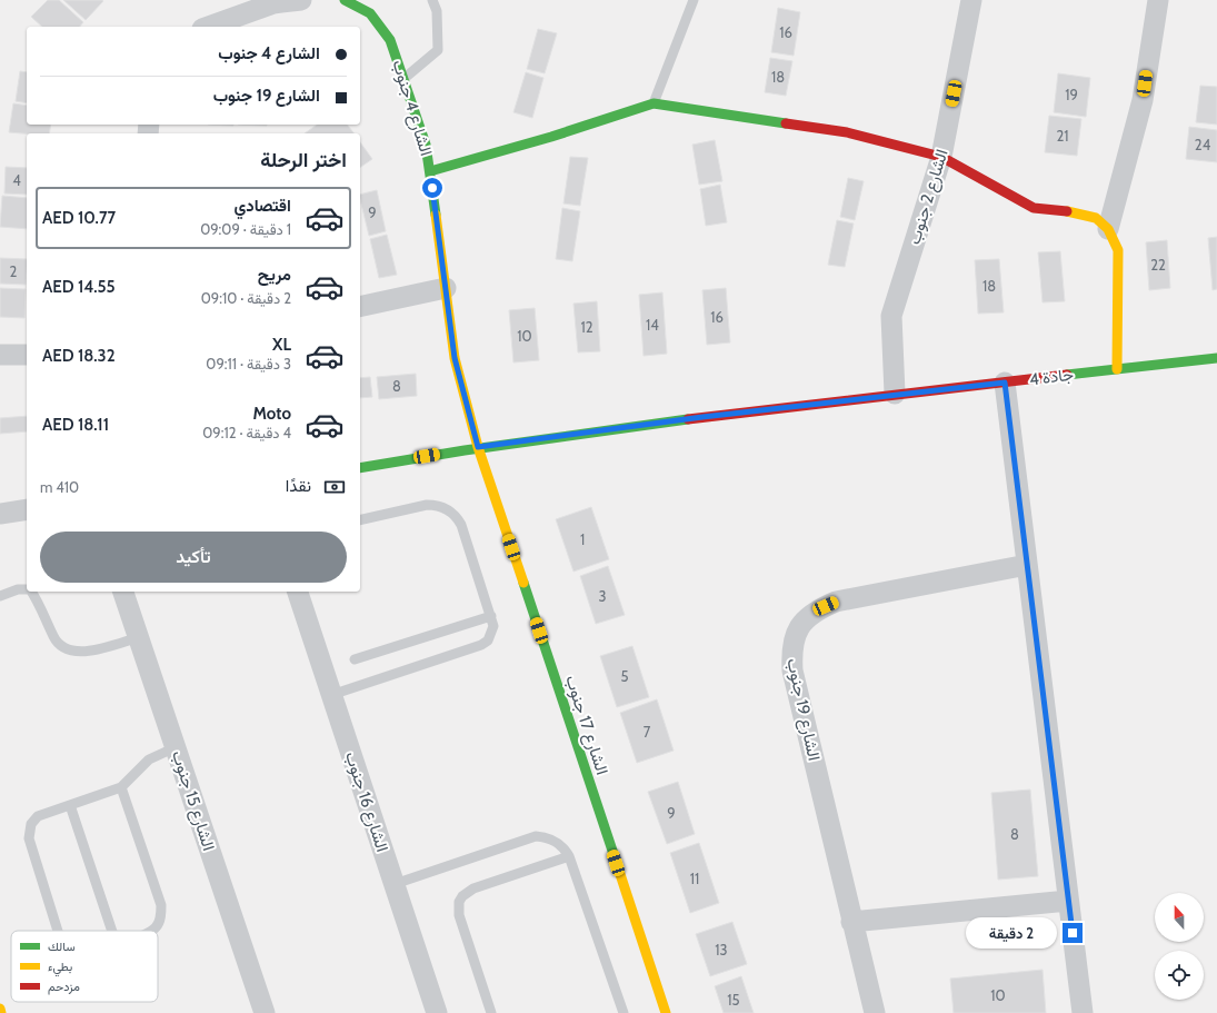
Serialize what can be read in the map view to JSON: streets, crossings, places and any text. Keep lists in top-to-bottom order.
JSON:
{
  "streets": {
    "street": [
      "الشارع 4 جنوب",
      "الشارع 2 جنوب",
      "جادة 4",
      "الشارع 19 جنوب",
      "الشارع 17 جنوب",
      "الشارع 15 جنوب",
      "الشارع 16 جنوب"
    ]
  },
  "crossings": [
    ["الشارع 4 جنوب", "جادة 4"],
    ["الشارع 4 جنوب", "الشارع 17 جنوب"],
    ["الشارع 2 جنوب", "جادة 4"],
    ["جادة 4", "الشارع 17 جنوب"]
  ],
  "house_numbers": [
    "16",
    "18",
    "19",
    "21",
    "24",
    "4",
    "9",
    "22",
    "2",
    "18",
    "16",
    "14",
    "12",
    "10",
    "8",
    "1",
    "3",
    "5",
    "7",
    "9",
    "8",
    "11",
    "13",
    "10",
    "15"
  ],
  "legend": ["سالك", "بطيء", "مزدحم"],
  "north": "top",
  "page": {
    "banner": ["الشارع 4 جنوب", "الشارع 19 جنوب"],
    "heading": "اختر الرحلة",
    "list": [
      {
        "name": "اقتصادي",
        "note": "1 دقيقة · 09:09",
        "value": "AED 10.77"
      },
      {
        "name": "مريح",
        "note": "2 دقيقة · 09:10",
        "value": "AED 14.55"
      },
      {
        "name": "XL",
        "note": "3 دقيقة · 09:11",
        "value": "AED 18.32"
      },
      {
        "name": "Moto",
        "note": "4 دقيقة · 09:12",
        "value": "AED 18.11"
      }
    ],
    "pay": ["نقدًا", "410 m"],
    "buttons": "تأكيد",
    "bubble": "2 دقيقة"
  }
}
